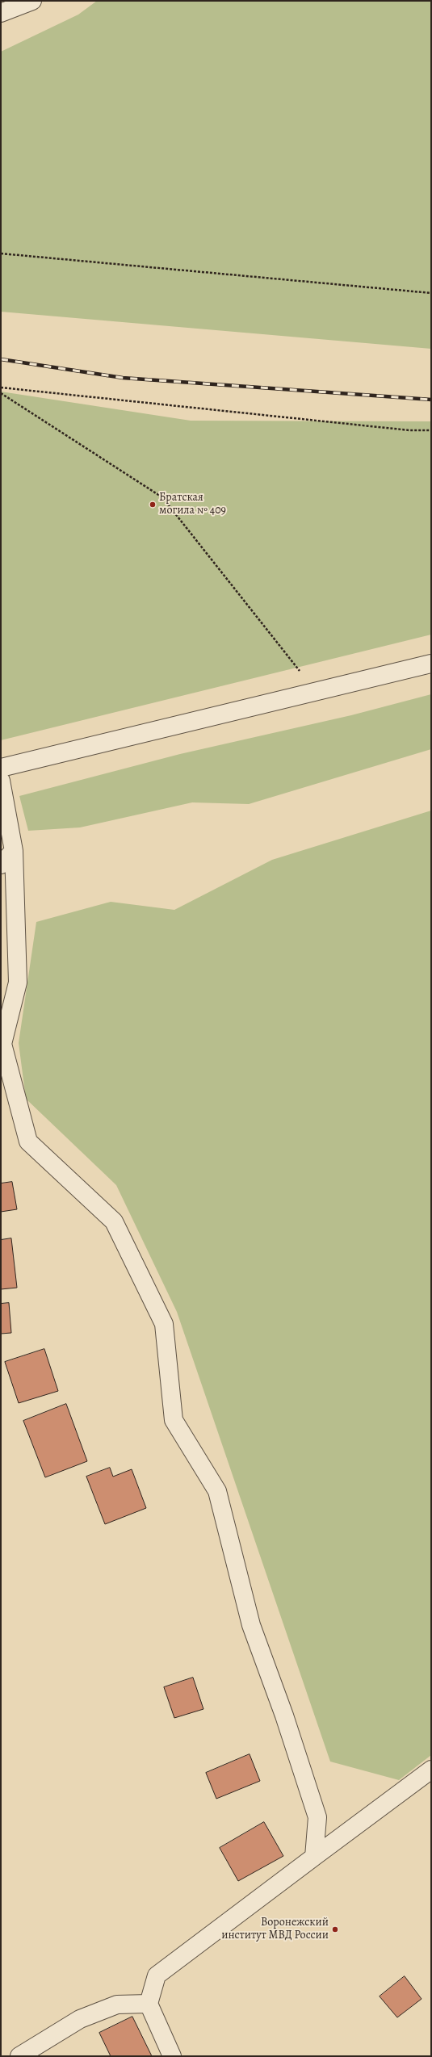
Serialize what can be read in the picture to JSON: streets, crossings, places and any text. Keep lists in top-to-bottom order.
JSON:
{
  "places": ["Братская могила № 409", "Воронежский институт МВД России"]
}
